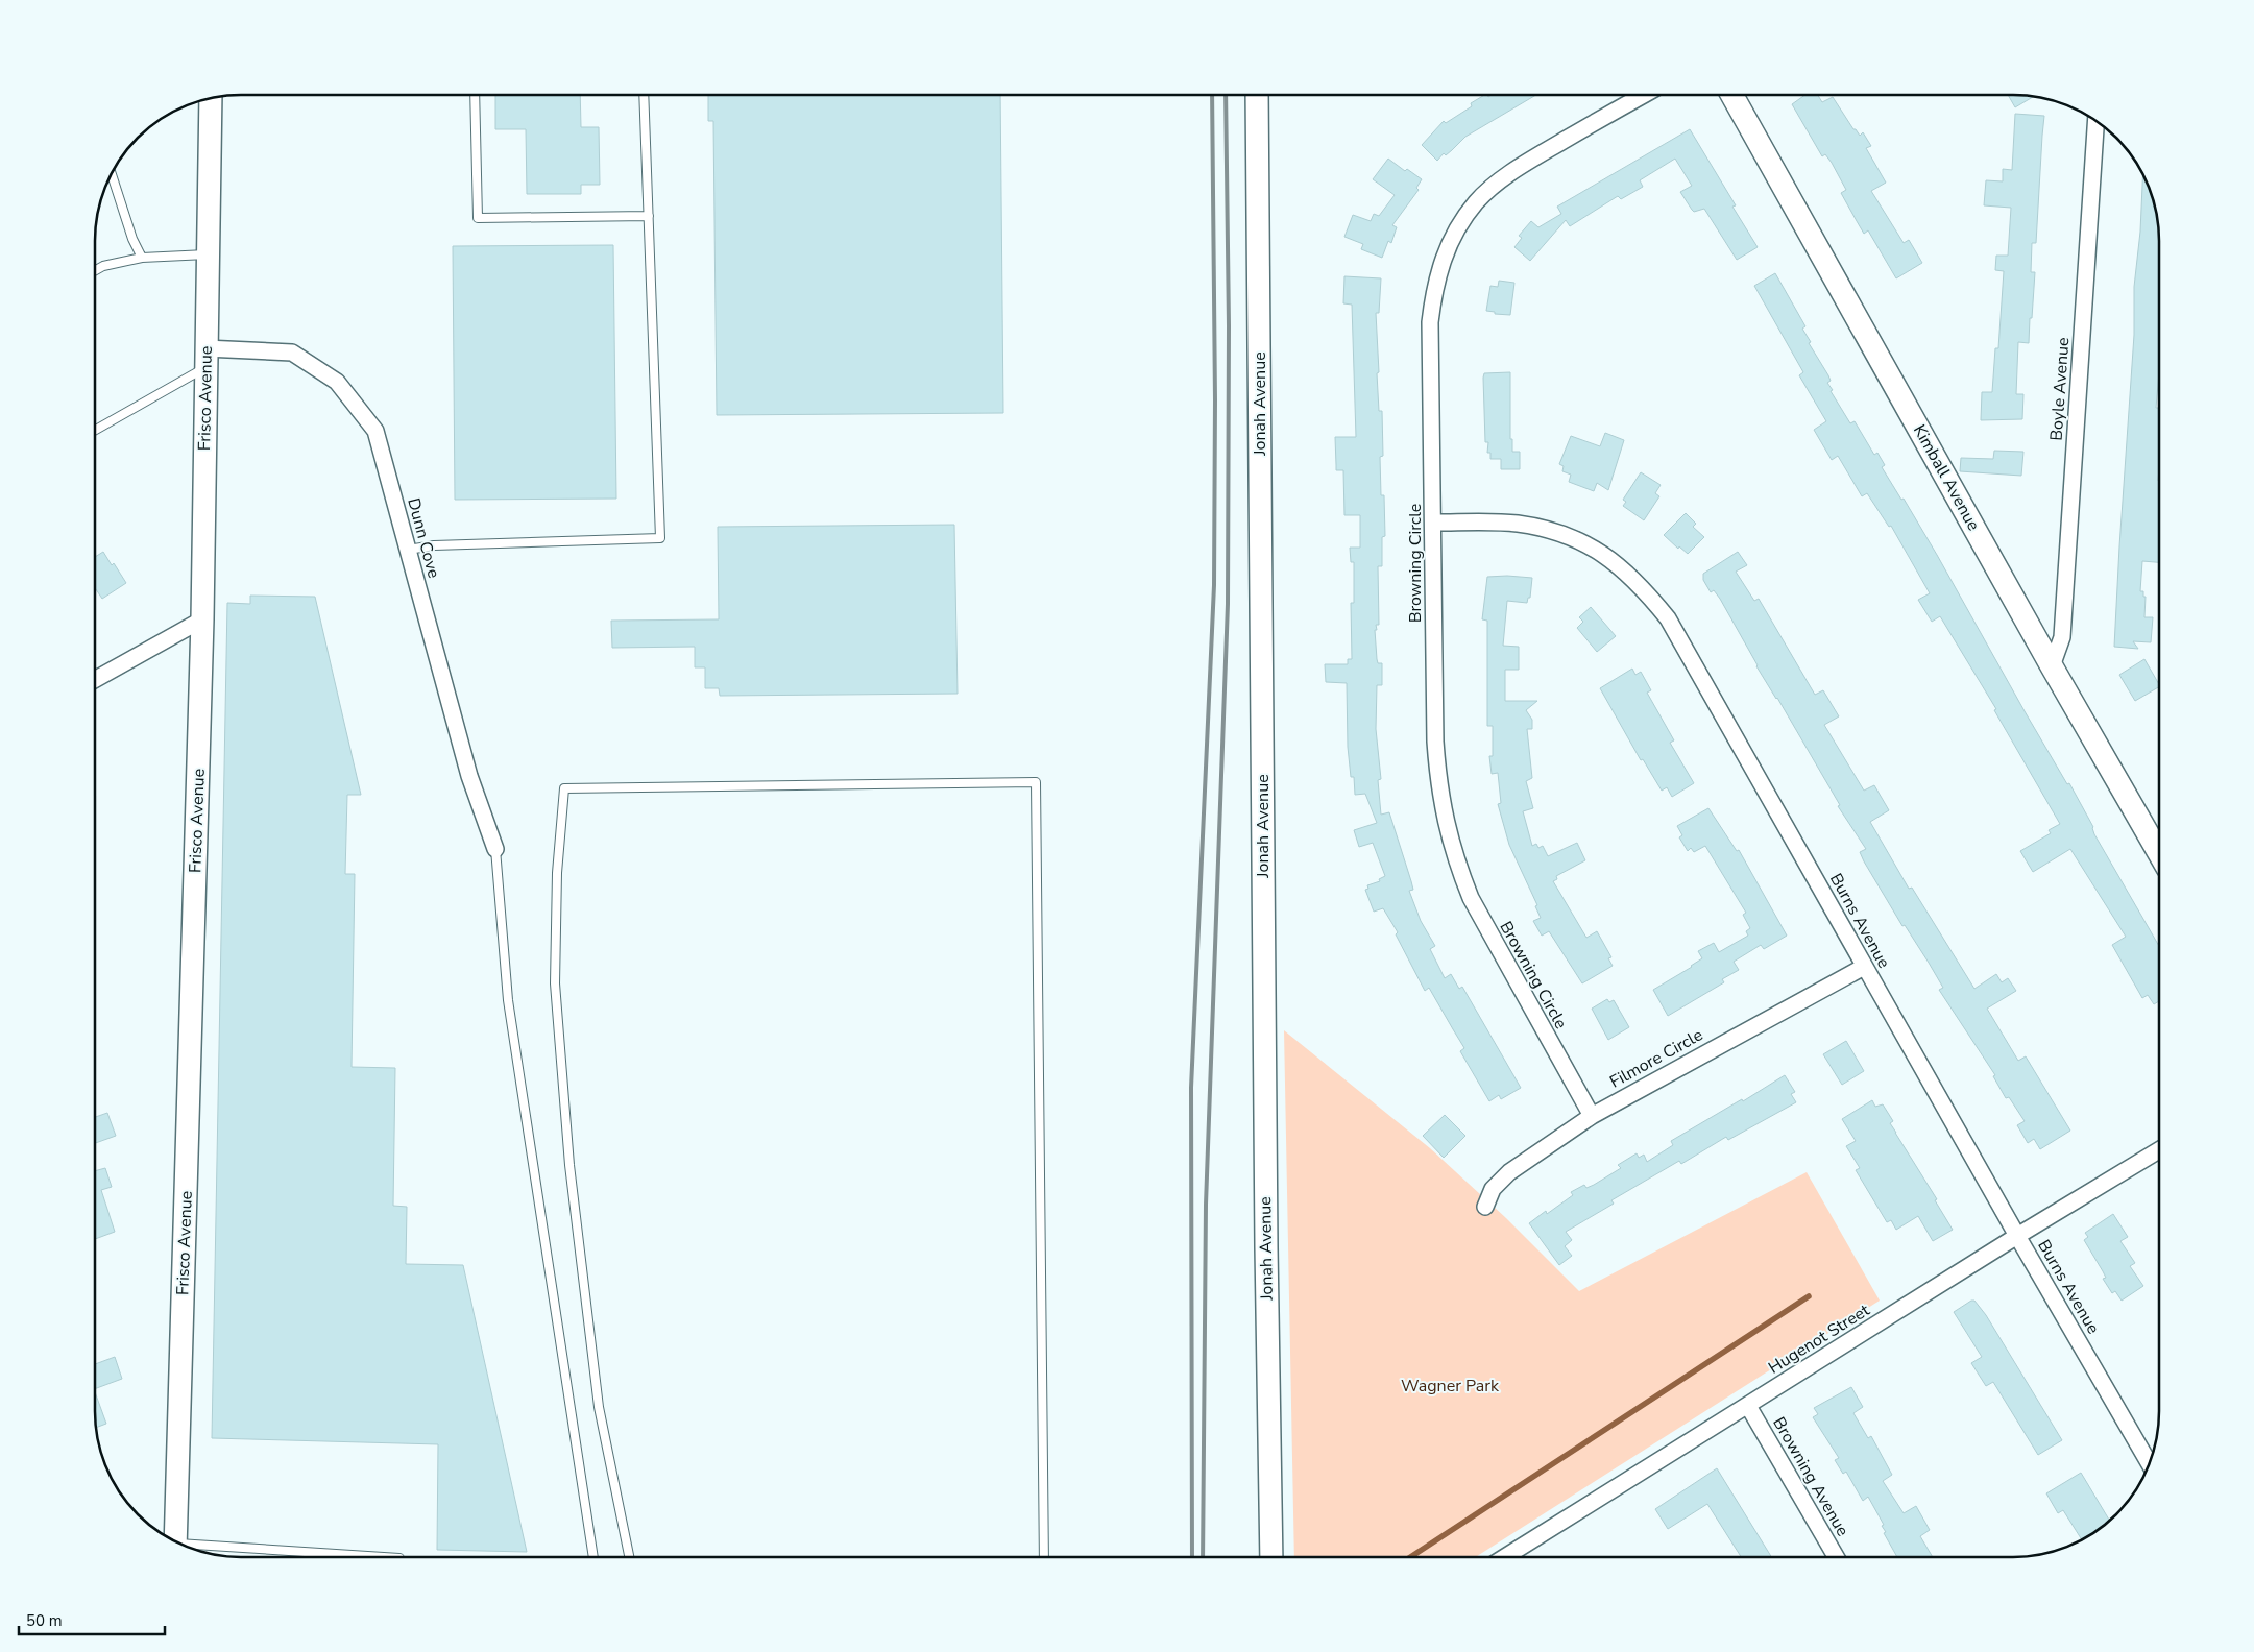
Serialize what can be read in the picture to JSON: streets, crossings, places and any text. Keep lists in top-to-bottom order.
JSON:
{
  "streets": {
    "street": [
      "Boyle Avenue",
      "Frisco Avenue",
      "Jonah Avenue",
      "Kimball Avenue",
      "Dunn Cove",
      "Browning Circle",
      "Burns Avenue",
      "Filmore Circle",
      "Hugenot Street",
      "Browning Avenue"
    ]
  },
  "crossings": [
    ["Boyle Avenue", "Kimball Avenue"],
    ["Frisco Avenue", "Dunn Cove"],
    ["Browning Circle", "Burns Avenue"],
    ["Browning Circle", "Filmore Circle"],
    ["Burns Avenue", "Filmore Circle"],
    ["Burns Avenue", "Hugenot Street"],
    ["Hugenot Street", "Browning Avenue"]
  ],
  "parks": ["Wagner Park"],
  "scale_bar": "50 m"
}
